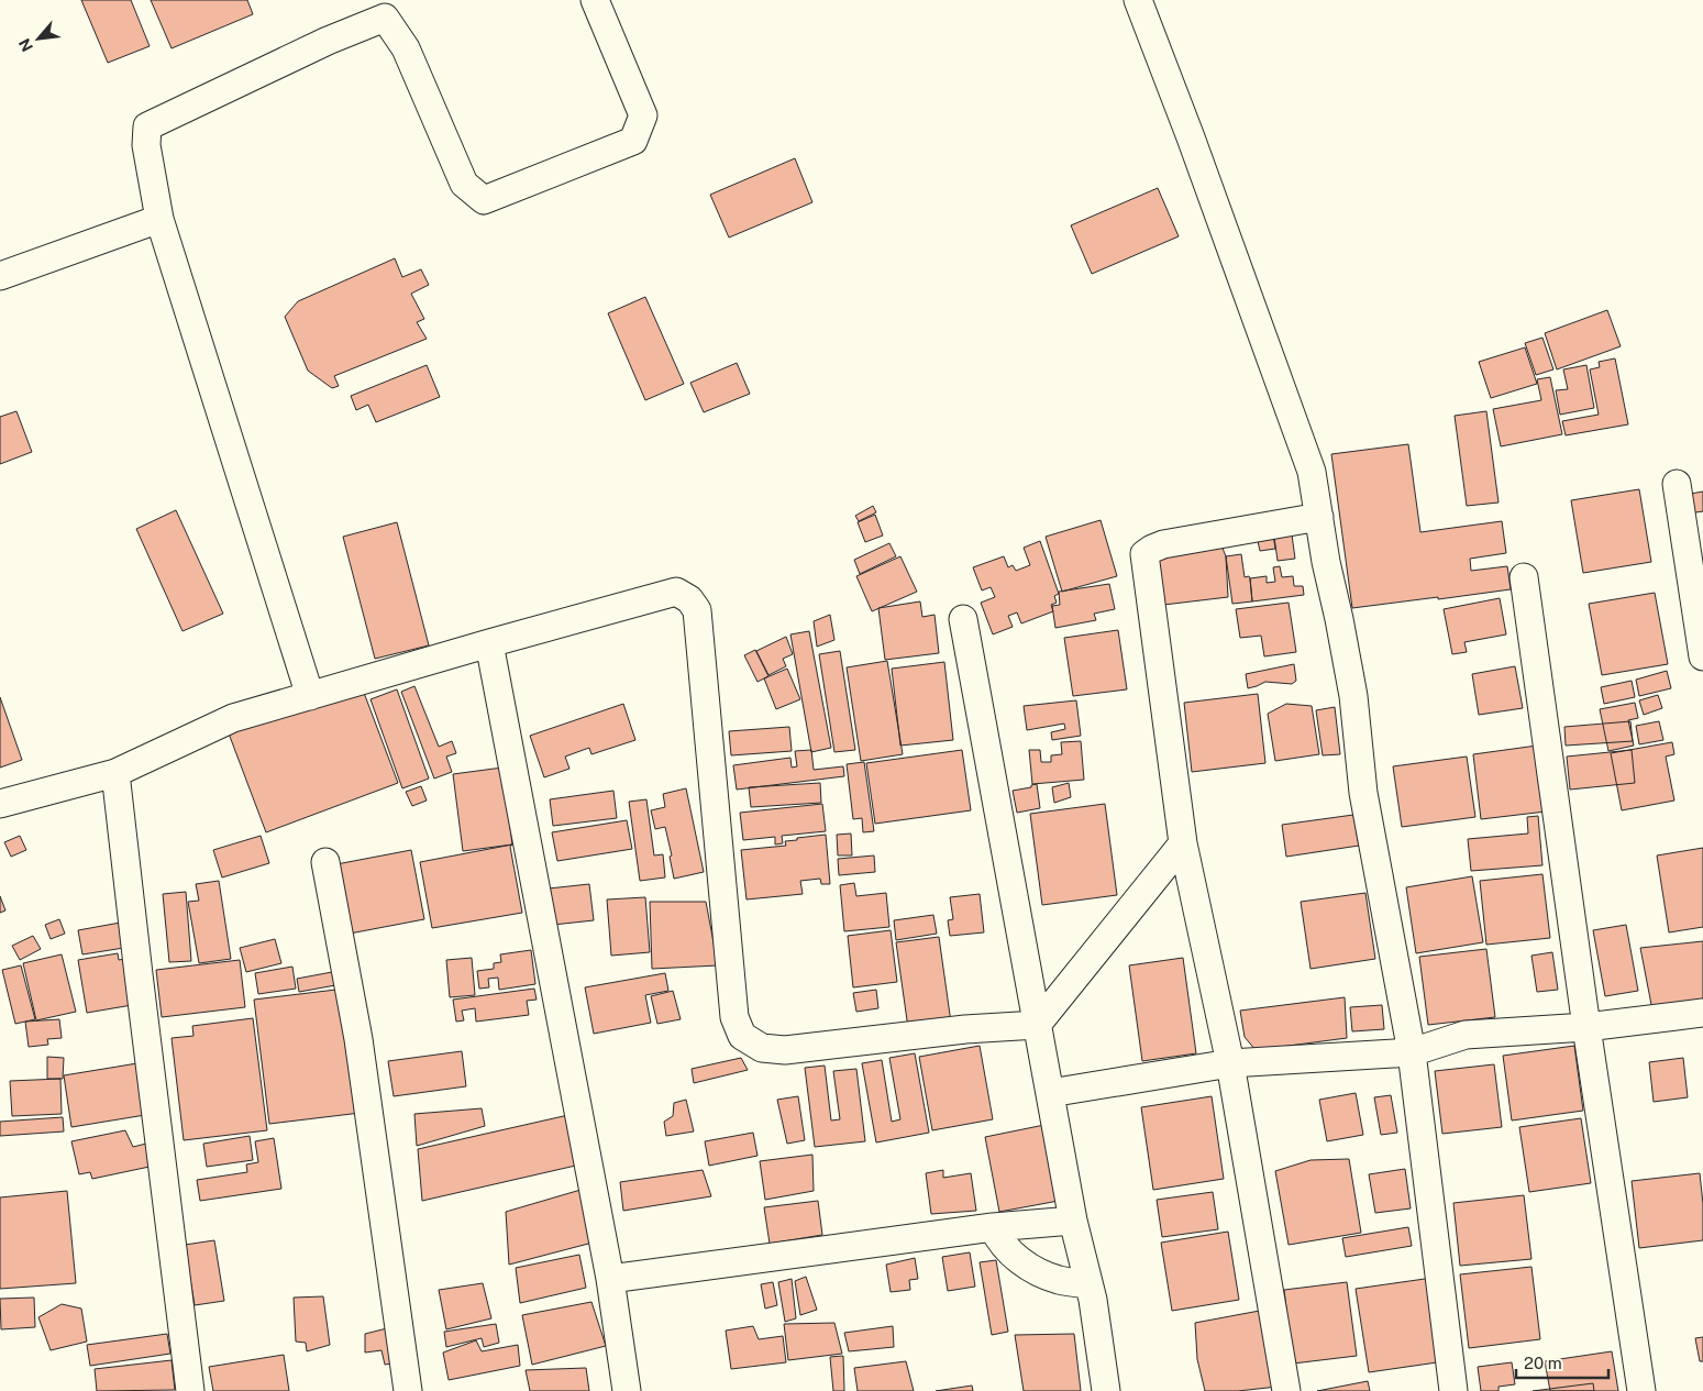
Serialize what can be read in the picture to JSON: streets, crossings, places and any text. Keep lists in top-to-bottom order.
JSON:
{
  "scale_bar": "20 m",
  "north": "bottom left"
}
